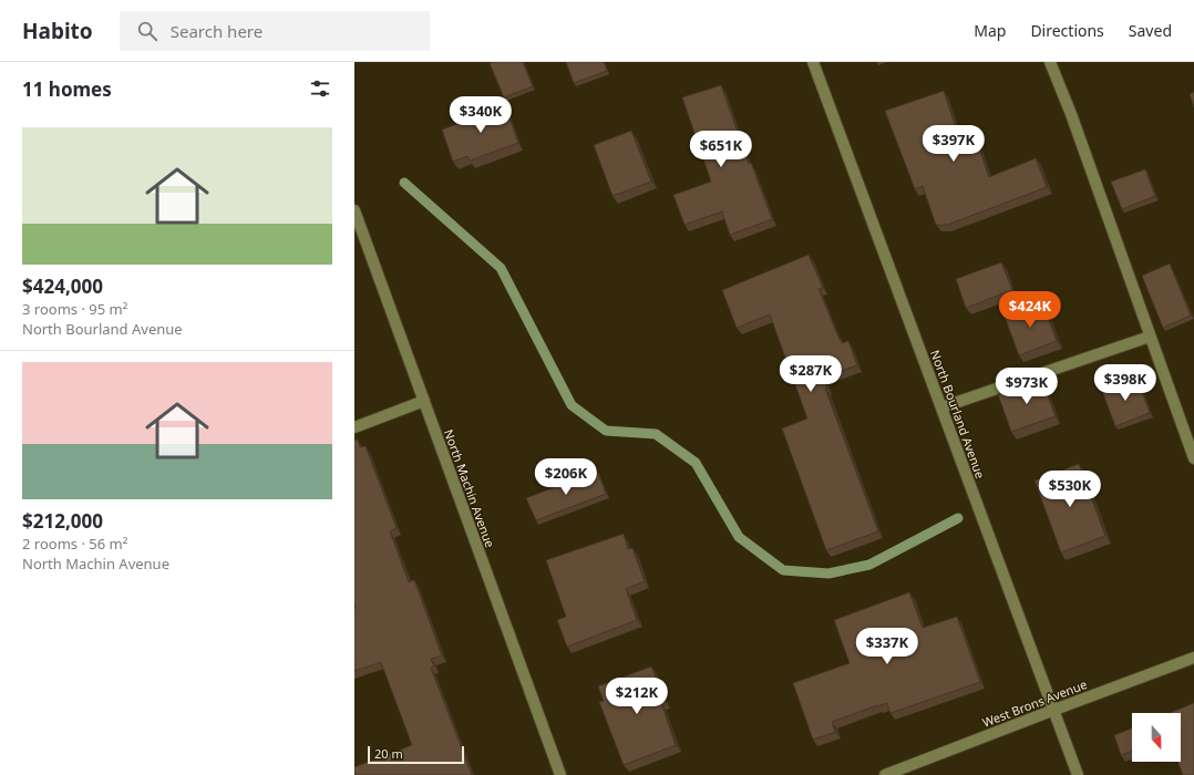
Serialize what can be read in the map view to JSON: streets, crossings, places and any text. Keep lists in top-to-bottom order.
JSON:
{
  "streets": {
    "street": ["North Bourland Avenue", "North Machin Avenue", "West Brons Avenue"]
  },
  "crossings": [
    ["North Bourland Avenue", "West Brons Avenue"]
  ],
  "scale_bar": "20 m",
  "north": "bottom",
  "page": {
    "header": "Habito",
    "search": "Search here",
    "nav": ["Map", "Directions", "Saved"],
    "heading": "11 homes",
    "price": [
      "$340K",
      "$397K",
      "$651K",
      "$424K",
      "$287K",
      "$398K",
      "$973K",
      "$206K",
      "$530K",
      "$337K",
      "$212K"
    ],
    "list": [
      {
        "name": "$424,000",
        "note": "3 rooms · 95 m² · North Bourland Avenue"
      },
      {
        "name": "$212,000",
        "note": "2 rooms · 56 m² · North Machin Avenue"
      }
    ],
    "scale": "20 m"
  }
}
